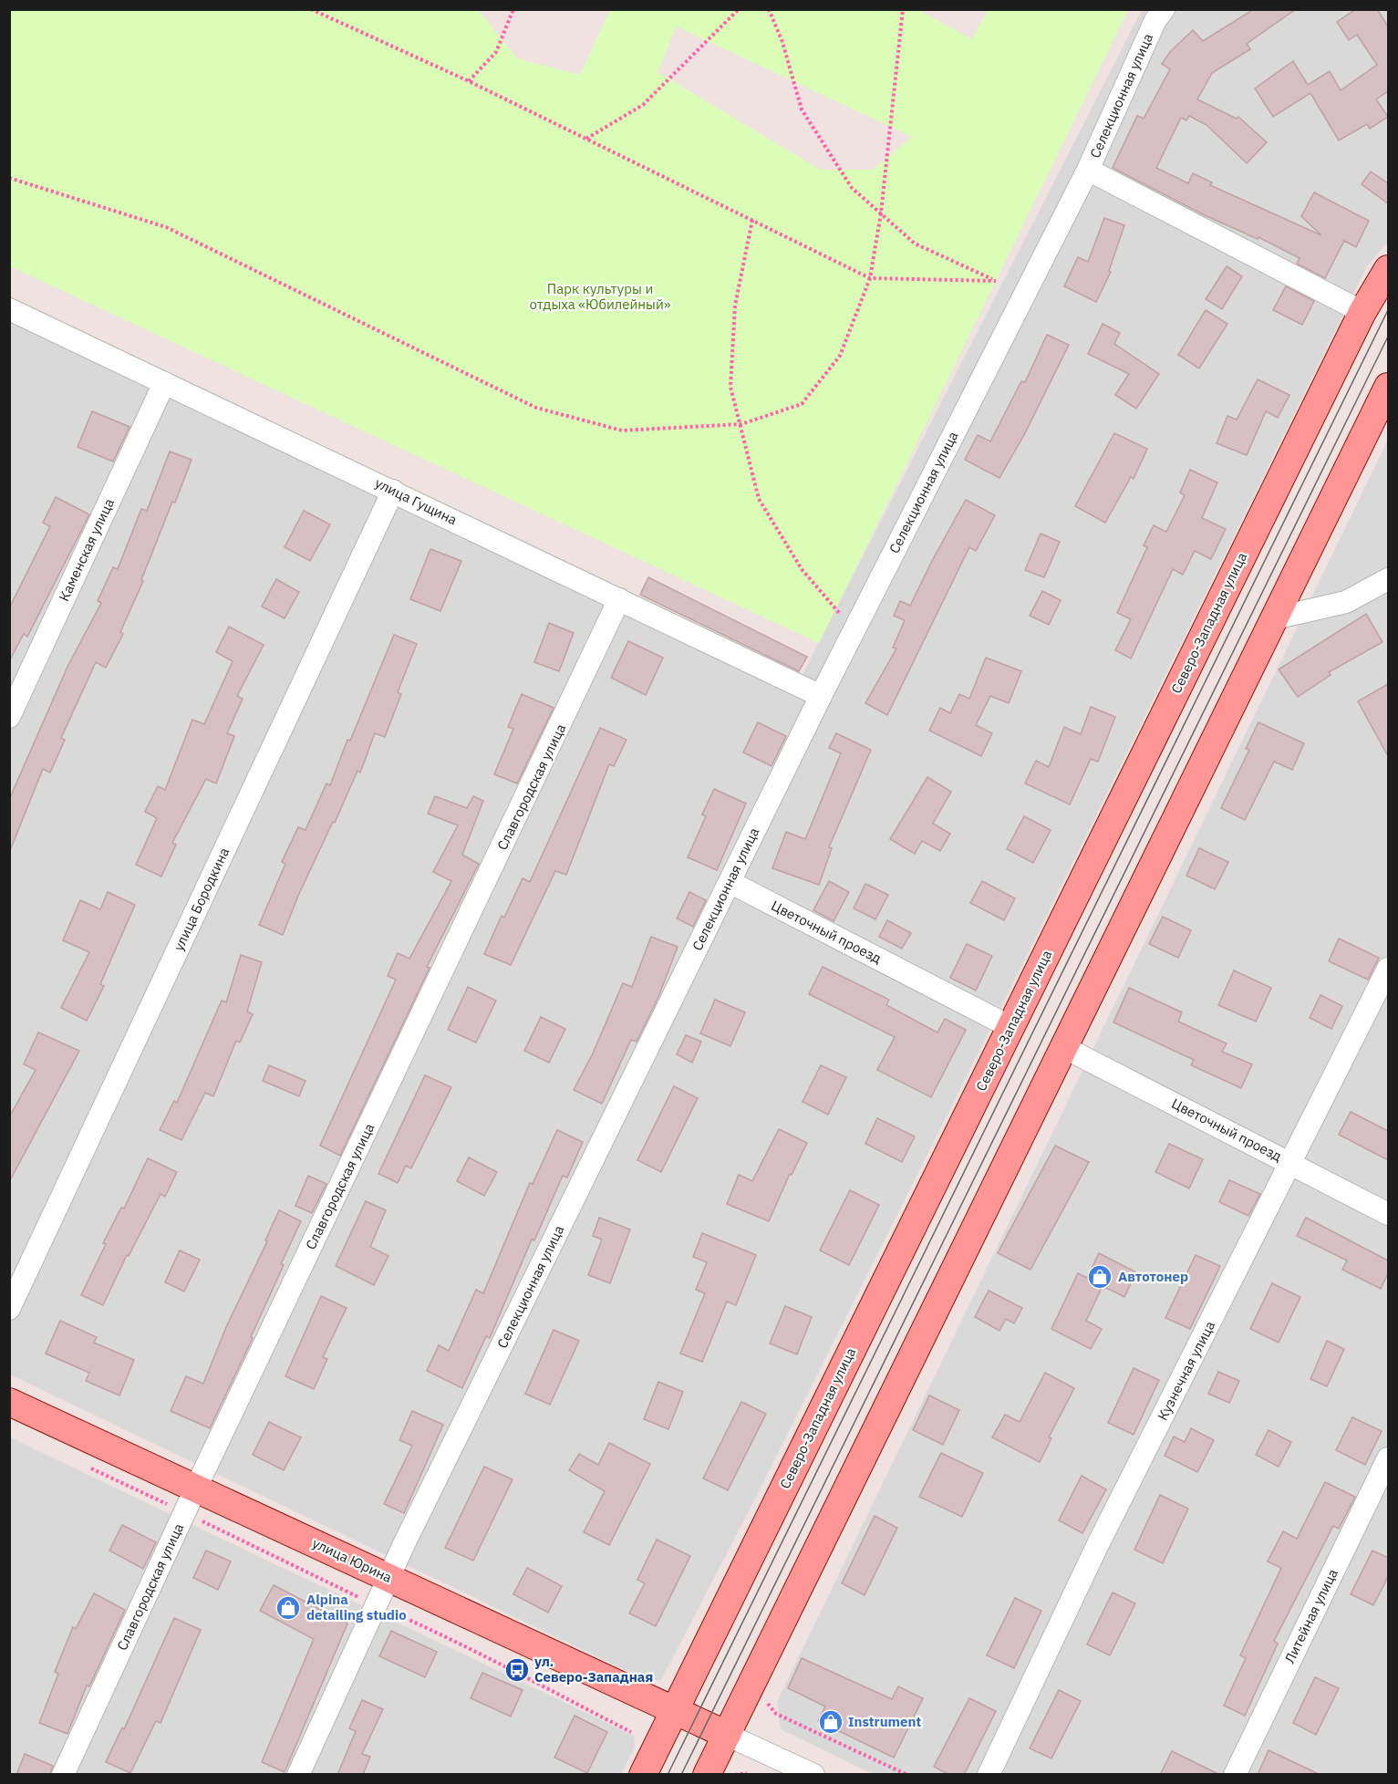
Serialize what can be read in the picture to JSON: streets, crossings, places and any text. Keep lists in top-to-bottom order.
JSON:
{
  "streets": {
    "main road": ["Северо-Западная улица", "улица Юрина"],
    "street": [
      "Селекционная улица",
      "улица Гущина",
      "Каменская улица",
      "Славгородская улица",
      "улица Бородкина",
      "Цветочный проезд",
      "Кузнечная улица",
      "Литейная улица"
    ]
  },
  "crossings": [
    ["Селекционная улица", "улица Гущина"],
    ["Селекционная улица", "Цветочный проезд"],
    ["Селекционная улица", "улица Юрина"],
    ["улица Гущина", "Каменская улица"],
    ["улица Гущина", "Славгородская улица"],
    ["улица Гущина", "улица Бородкина"],
    ["Северо-Западная улица", "Цветочный проезд"],
    ["Северо-Западная улица", "улица Юрина"],
    ["Славгородская улица", "улица Юрина"],
    ["Цветочный проезд", "Кузнечная улица"]
  ],
  "parks": ["Парк культуры и отдыха «Юбилейный»"],
  "places": {
    "shop": ["Автотонер", "Alpina detailing studio", "Instrument"],
    "bus stop": ["ул. Северо-Западная"]
  }
}
